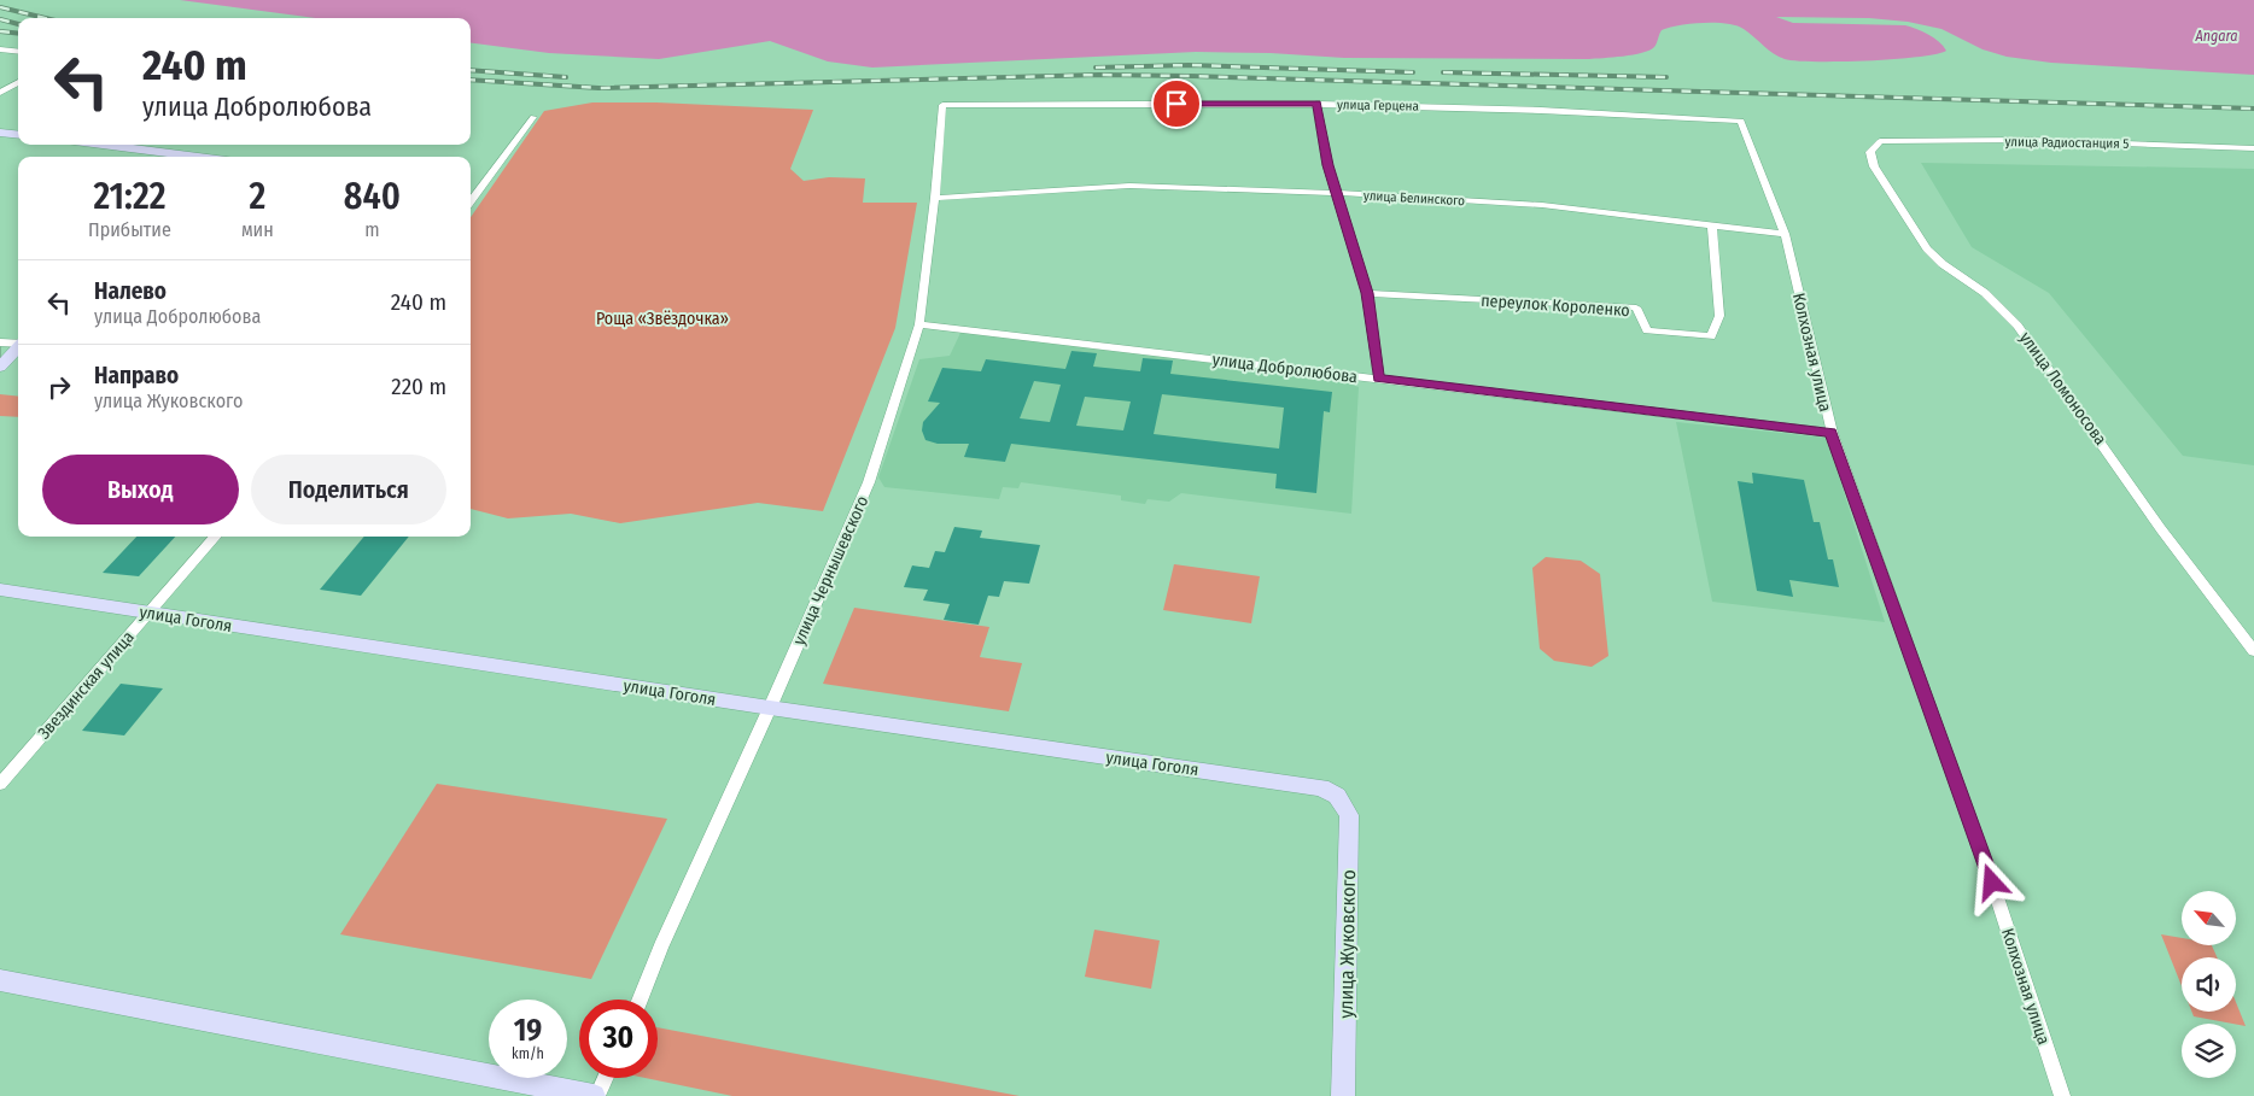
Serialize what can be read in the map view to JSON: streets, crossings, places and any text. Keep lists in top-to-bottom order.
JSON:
{
  "streets": {
    "main road": ["улица Гоголя", "улица Жуковского"],
    "street": [
      "улица Герцена",
      "улица Радиостанция 5",
      "улица Белинского",
      "переулок Короленко",
      "Колхозная улица",
      "улица Добролюбова",
      "улица Ломоносова",
      "улица Чернышевского",
      "Звездинская улица"
    ]
  },
  "crossings": [
    ["улица Герцена", "Колхозная улица"],
    ["улица Герцена", "улица Чернышевского"],
    ["улица Радиостанция 5", "улица Ломоносова"],
    ["улица Белинского", "переулок Короленко"],
    ["улица Белинского", "Колхозная улица"],
    ["улица Белинского", "улица Чернышевского"],
    ["Колхозная улица", "улица Добролюбова"],
    ["улица Добролюбова", "улица Чернышевского"],
    ["улица Чернышевского", "улица Гоголя"],
    ["улица Гоголя", "Звездинская улица"],
    ["улица Гоголя", "улица Жуковского"]
  ],
  "water": ["Angara"],
  "parks": ["Роща «Звёздочка»"],
  "north": "top left",
  "page": {
    "turn": ["240 m", "улица Добролюбова"],
    "eta": [
      "21:22",
      "Прибытие",
      "2",
      "мин",
      "840",
      "m"
    ],
    "list": [
      {
        "name": "Налево",
        "note": "улица Добролюбова",
        "value": "240 m"
      },
      {
        "name": "Направо",
        "note": "улица Жуковского",
        "value": "220 m"
      }
    ],
    "buttons": ["Выход", "Поделиться"],
    "speed": "19 km/h",
    "limit": "30"
  }
}
